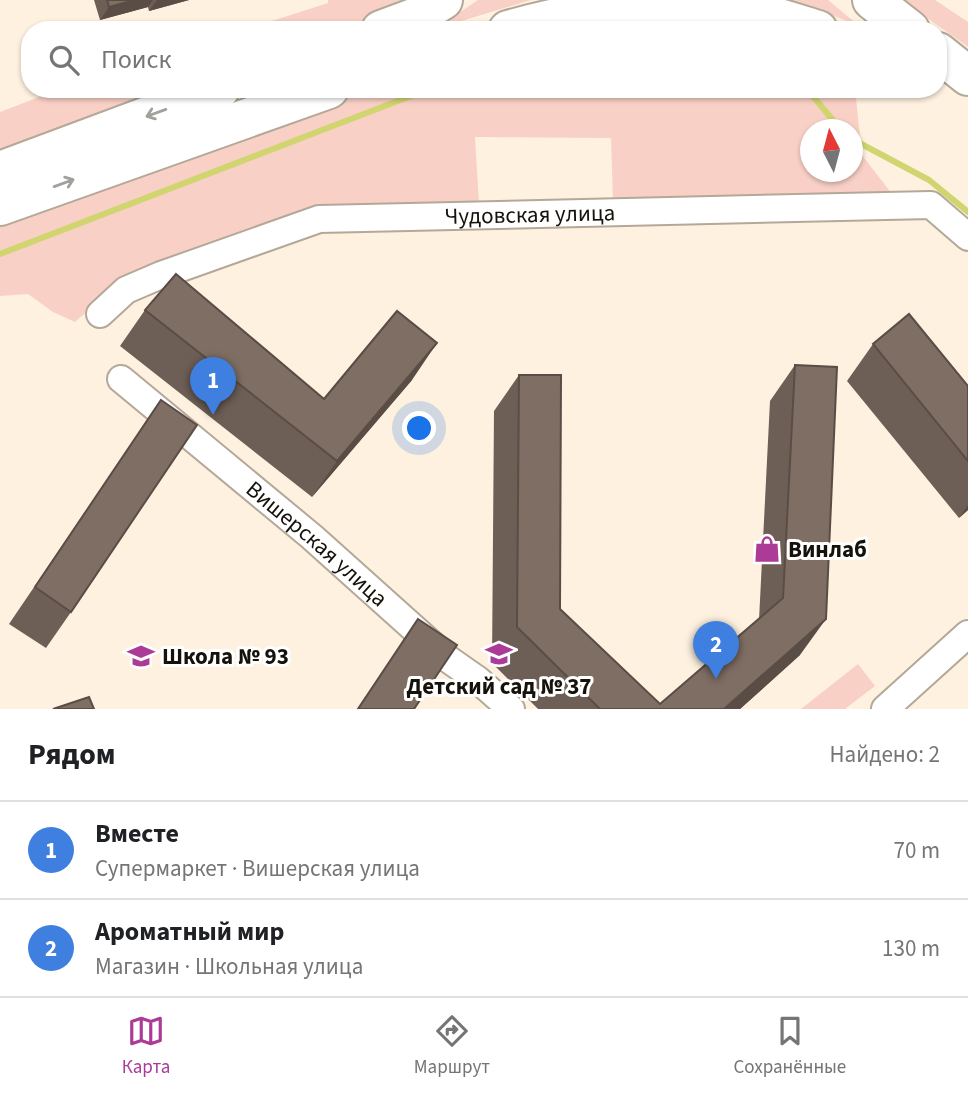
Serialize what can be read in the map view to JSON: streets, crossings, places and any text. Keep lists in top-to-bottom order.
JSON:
{
  "streets": {
    "street": ["Чудовская улица", "Вишерская улица"]
  },
  "places": {
    "shop": ["Винлаб"],
    "school or university": ["Детский сад № 37", "Школа № 93"]
  },
  "north": "top",
  "page": {
    "search": "Поиск",
    "pins": ["1", "2"],
    "heading": ["Рядом", "Найдено: 2"],
    "list": [
      {
        "mark": "1",
        "name": "Вместе",
        "note": "Супермаркет · Вишерская улица",
        "value": "70 m"
      },
      {
        "mark": "2",
        "name": "Ароматный мир",
        "note": "Магазин · Школьная улица",
        "value": "130 m"
      }
    ],
    "nav": ["Карта", "Маршрут", "Сохранённые"]
  }
}
